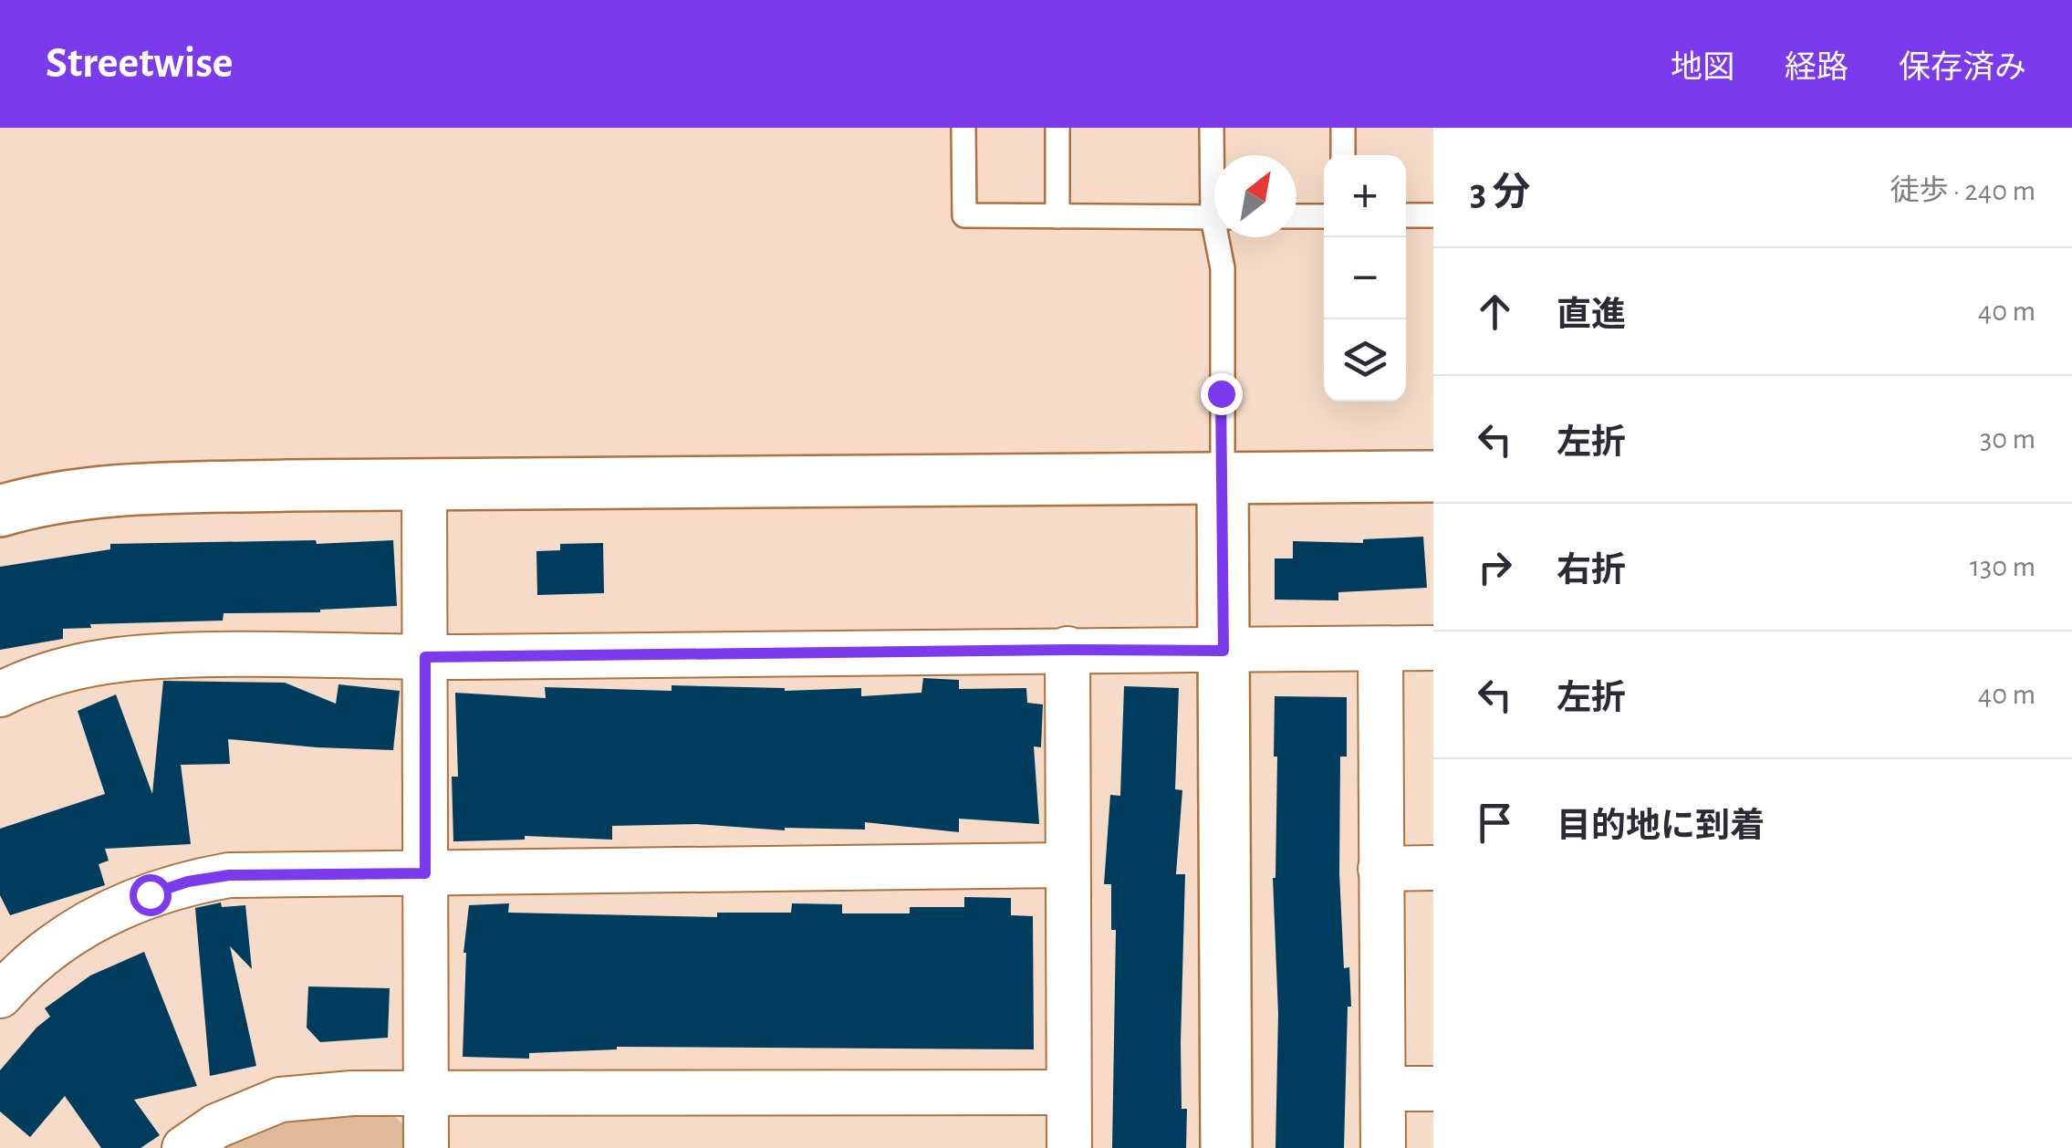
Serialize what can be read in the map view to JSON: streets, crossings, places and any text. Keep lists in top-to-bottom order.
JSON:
{
  "north": "top right",
  "page": {
    "header": "Streetwise",
    "nav": ["地図", "経路", "保存済み"],
    "heading": ["3 分", "徒歩 · 240 m"],
    "map_buttons": ["+", "−"],
    "list": [
      ["直進", "40 m"],
      ["左折", "30 m"],
      ["右折", "130 m"],
      ["左折", "40 m"],
      "目的地に到着"
    ]
  }
}
